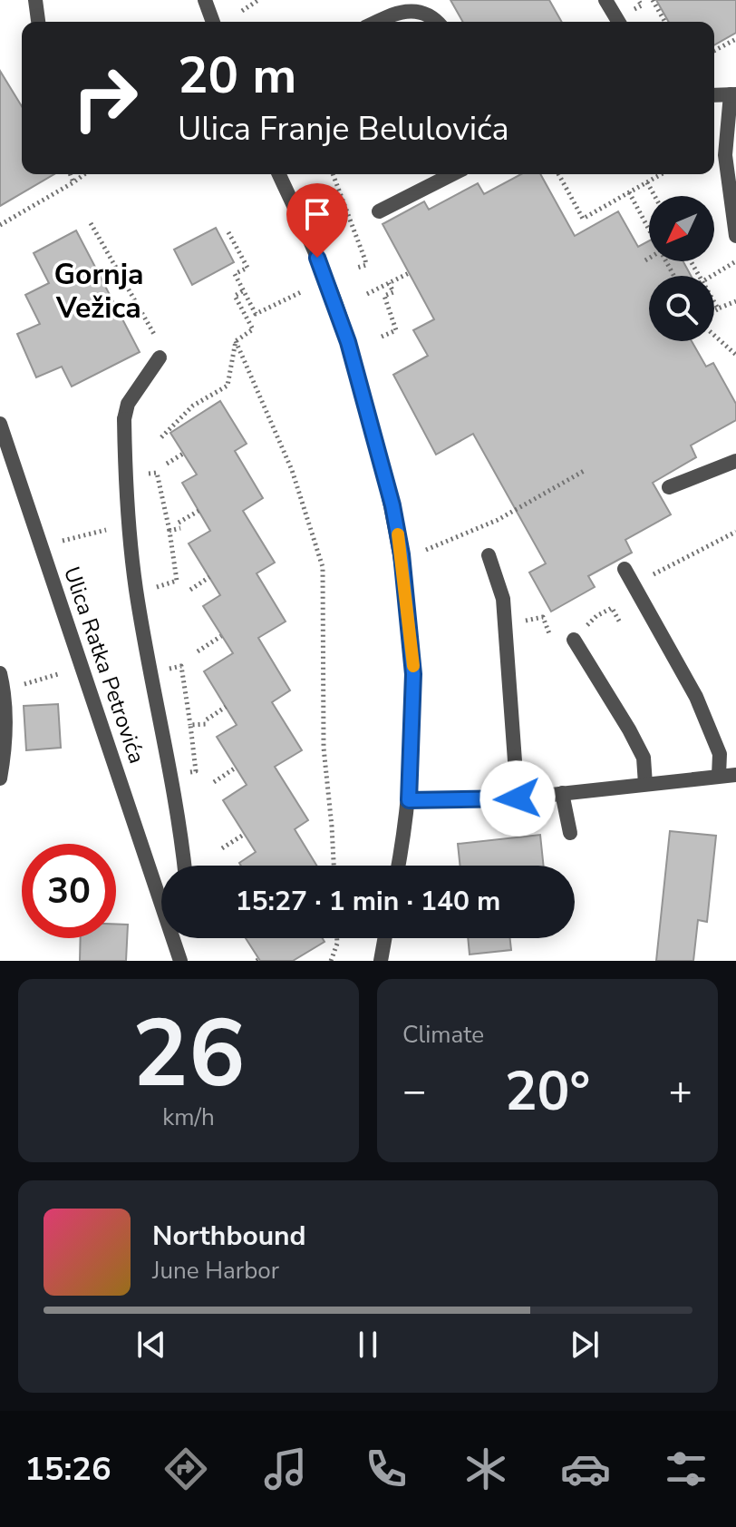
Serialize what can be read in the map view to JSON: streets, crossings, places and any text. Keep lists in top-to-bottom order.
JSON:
{
  "streets": {
    "street": ["Ulica Ratka Petrovića"]
  },
  "districts": ["Gornja Vežica"],
  "north": "bottom left",
  "page": {
    "turn": ["20 m", "Ulica Franje Belulovića"],
    "limit": "30",
    "trip": "15:27 · 1 min · 140 m",
    "tile": [
      ["26", "km/h"],
      "Climate"
    ],
    "heat": ["−", "20°", "+"],
    "song": ["Northbound", "June Harbor"],
    "tabs": "15:26"
  }
}
